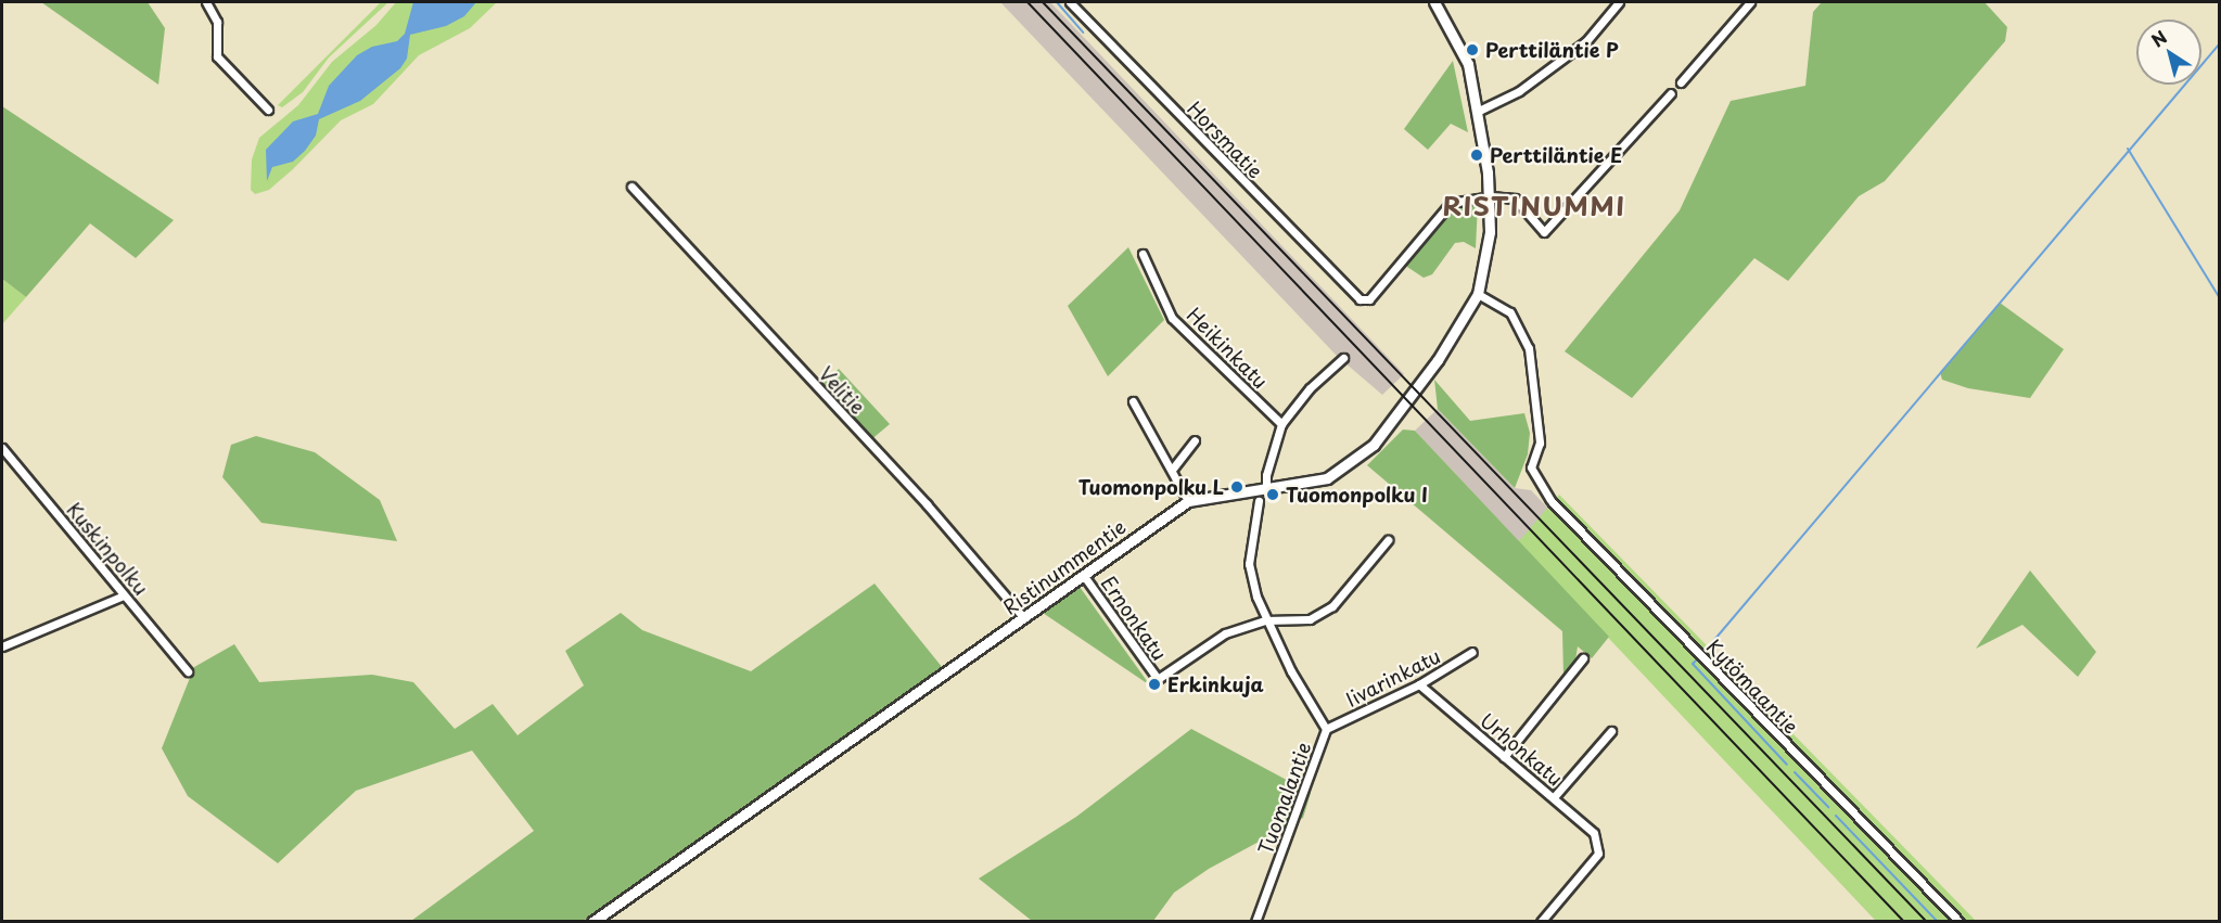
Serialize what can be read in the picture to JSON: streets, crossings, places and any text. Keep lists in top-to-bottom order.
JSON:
{
  "streets": {
    "street": [
      "Horsmatie",
      "Heikinkatu",
      "Velitie",
      "Kuskinpolku",
      "Ristinummentie",
      "Ernonkatu",
      "Iivarinkatu",
      "Kytömaantie",
      "Urhonkatu",
      "Tuomalantie"
    ]
  },
  "crossings": [
    ["Horsmatie", "Ristinummentie"],
    ["Velitie", "Ristinummentie"],
    ["Ristinummentie", "Ernonkatu"],
    ["Ristinummentie", "Kytömaantie"],
    ["Ernonkatu", "Tuomalantie"],
    ["Iivarinkatu", "Urhonkatu"],
    ["Iivarinkatu", "Tuomalantie"]
  ],
  "districts": ["RISTINUMMI"],
  "places": [
    "Perttiläntie P",
    "Perttiläntie E",
    "Tuomonpolku L",
    "Tuomonpolku I",
    "Erkinkuja"
  ],
  "north": "top left"
}
